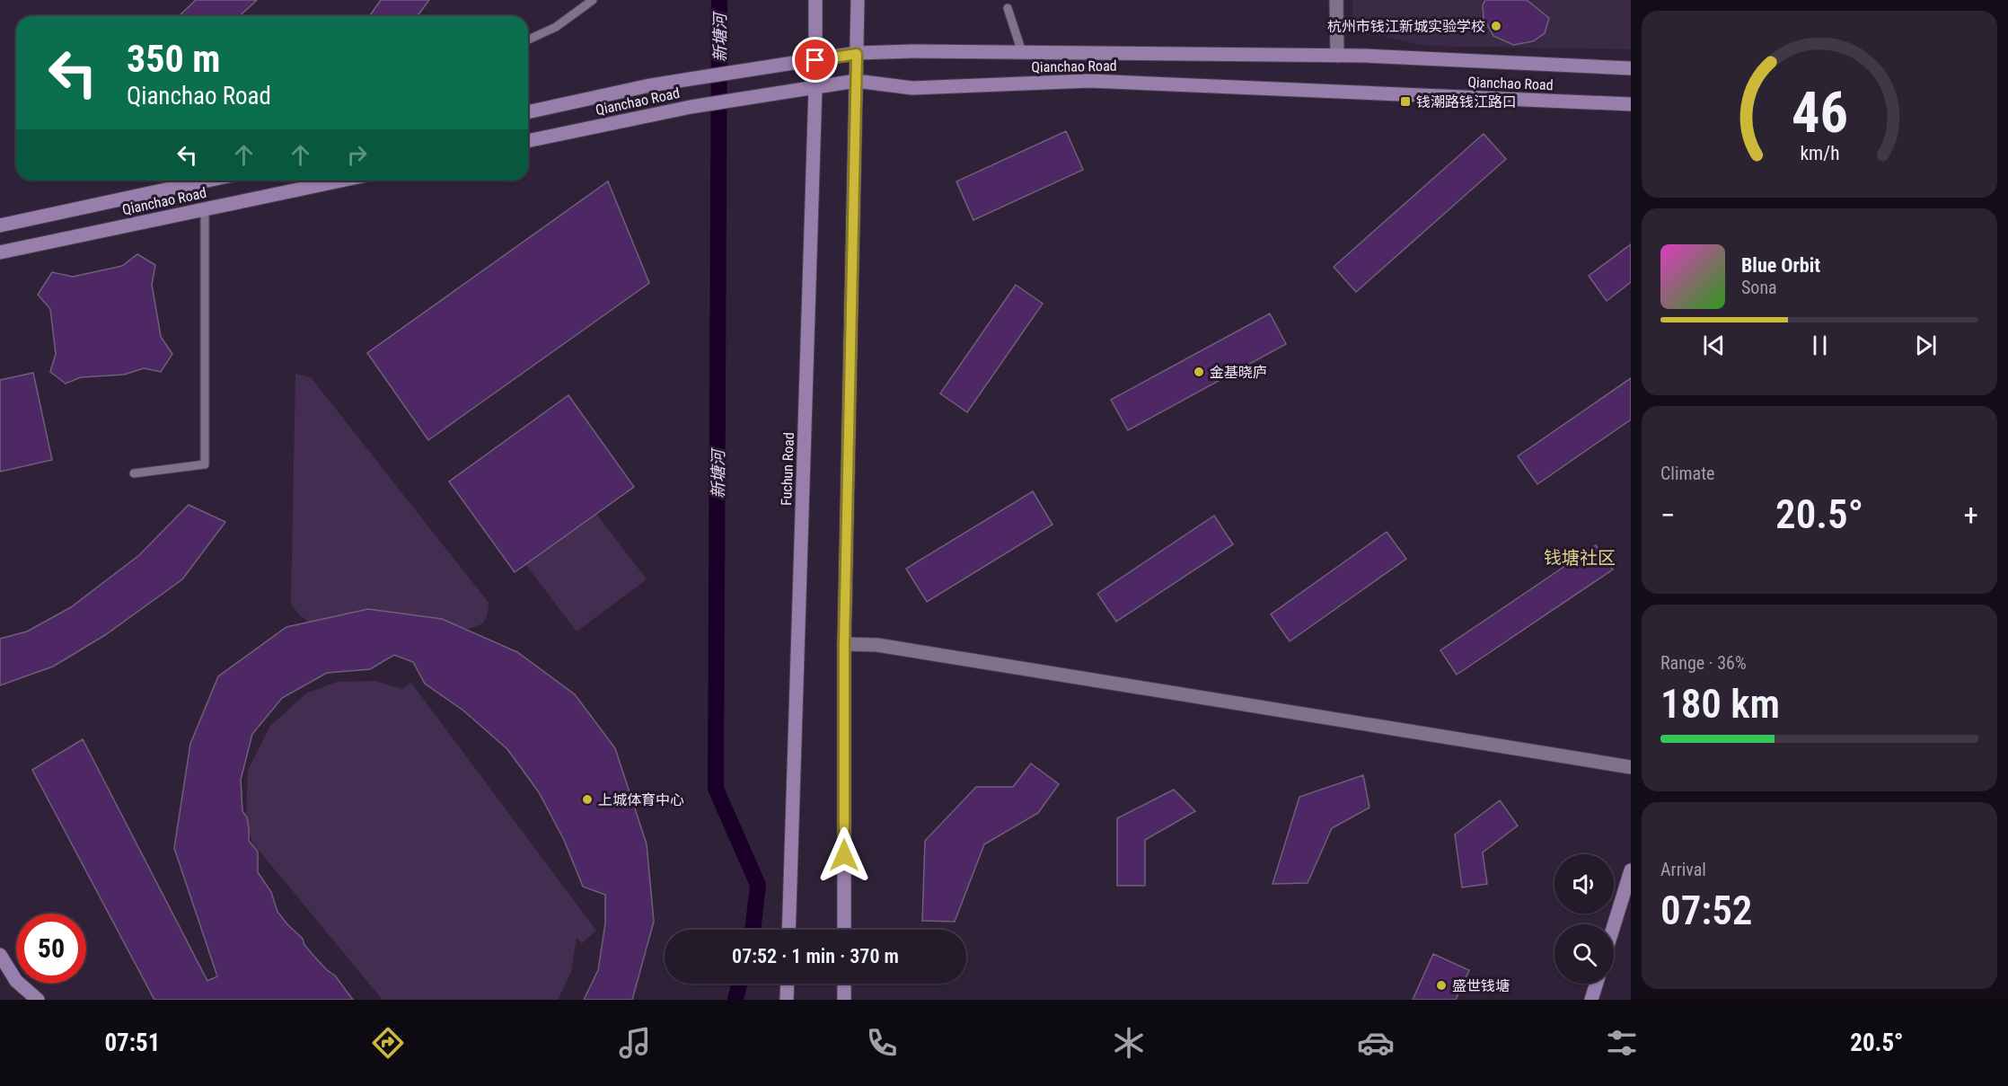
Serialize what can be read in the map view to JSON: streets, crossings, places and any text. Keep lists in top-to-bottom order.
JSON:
{
  "streets": {
    "main road": ["Qianchao Road", "Fuchun Road"]
  },
  "crossings": [
    ["Qianchao Road", "Fuchun Road"]
  ],
  "districts": ["钱塘社区"],
  "water": ["新塘河"],
  "places": {
    "other": [
      "杭州市钱江新城实验学校",
      "金基晓庐",
      "上城体育中心",
      "盛世钱塘"
    ],
    "transit": ["钱潮路钱江路口"]
  },
  "page": {
    "turn": ["350 m", "Qianchao Road"],
    "song": ["Blue Orbit", "Sona"],
    "tile": [
      "Climate",
      ["Range · 36%", "180 km"],
      ["Arrival", "07:52"]
    ],
    "heat": ["−", "20.5°", "+"],
    "limit": "50",
    "trip": "07:52 · 1 min · 370 m",
    "tabs": ["07:51", "20.5°"],
    "gauge": ["46", "km/h"]
  }
}
